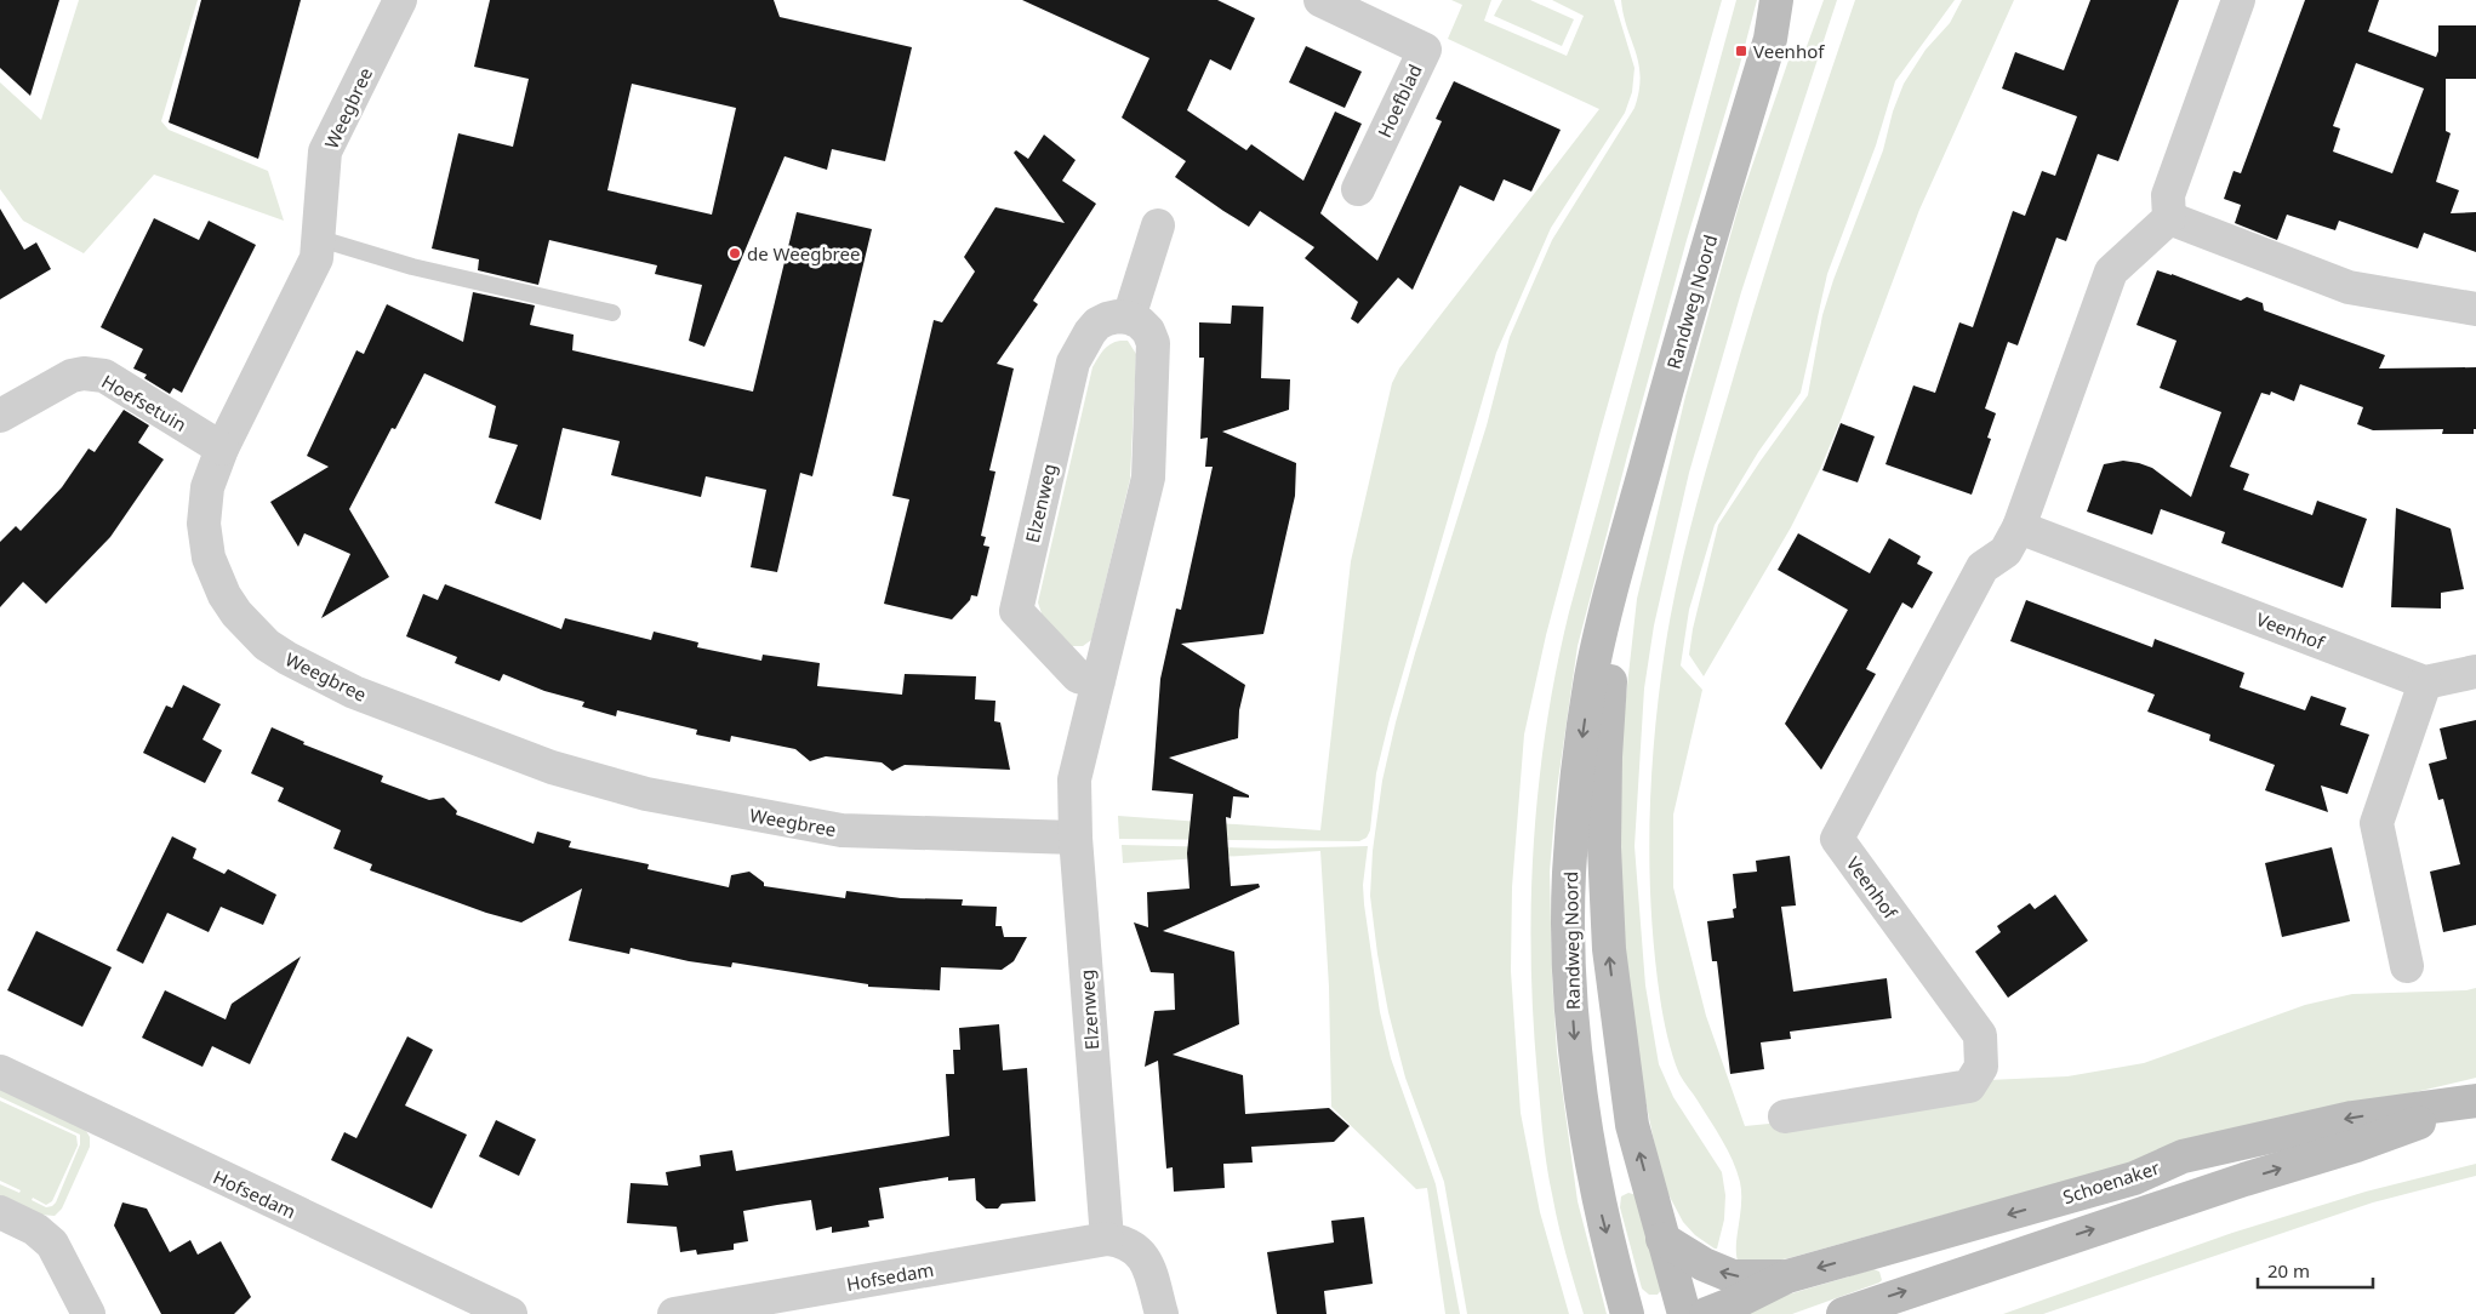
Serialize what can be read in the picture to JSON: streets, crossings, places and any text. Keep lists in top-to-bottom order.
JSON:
{
  "streets": {
    "main road": ["Randweg Noord", "Schoenaker"],
    "street": [
      "Hoefblad",
      "Weegbree",
      "Hoefsetuin",
      "Elzenweg",
      "Veenhof",
      "Hofsedam"
    ]
  },
  "crossings": [
    ["Weegbree", "Hoefsetuin"],
    ["Weegbree", "Elzenweg"],
    ["Randweg Noord", "Schoenaker"],
    ["Elzenweg", "Hofsedam"]
  ],
  "places": {
    "transit": ["Veenhof"],
    "other": ["de Weegbree"]
  },
  "scale_bar": "20 m"
}
